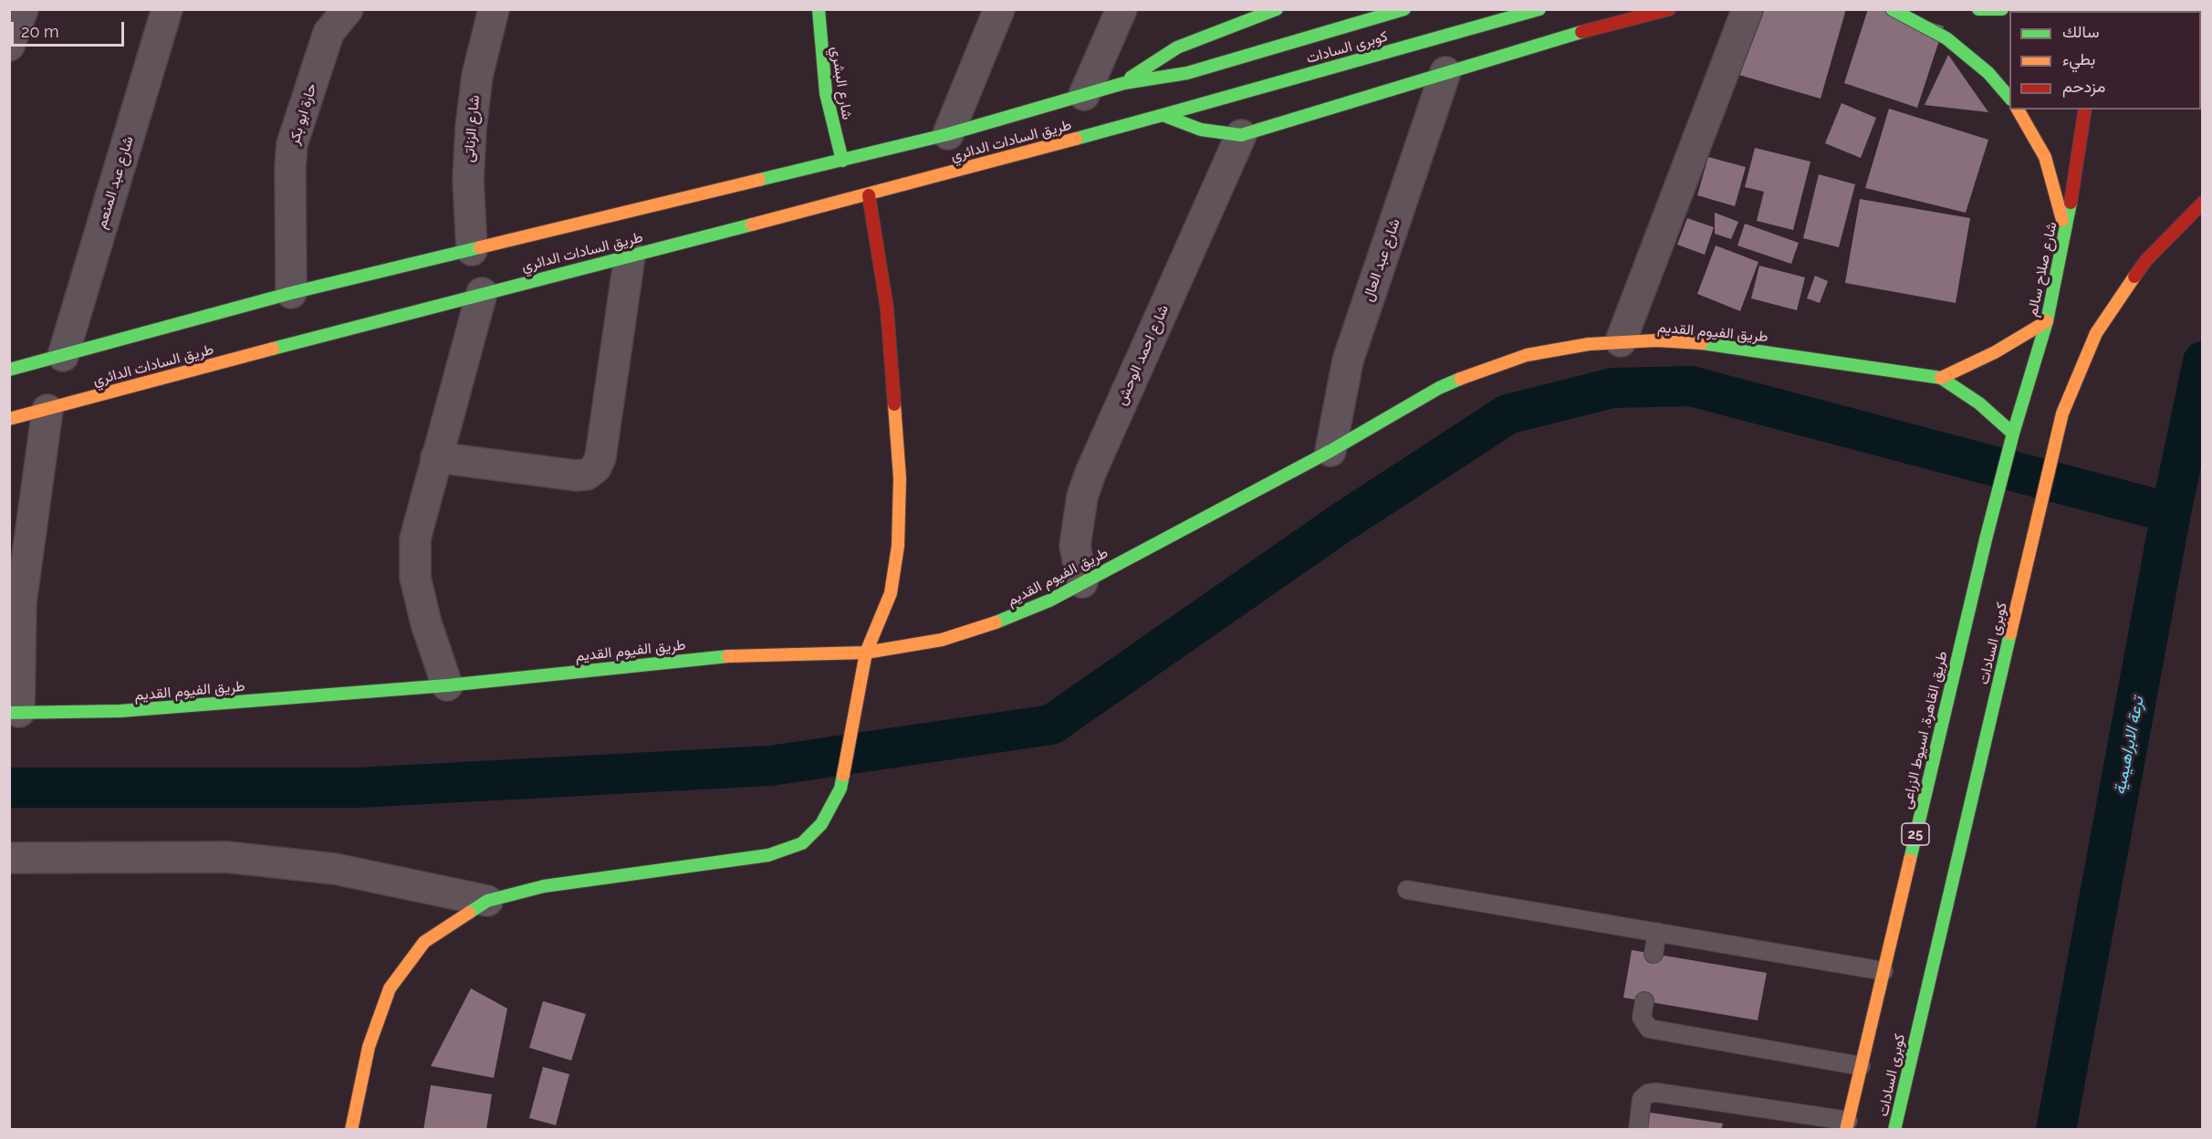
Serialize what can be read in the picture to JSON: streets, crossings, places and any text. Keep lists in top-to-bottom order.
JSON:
{
  "streets": {
    "main road": [
      "كوبرى السادات",
      "شارع البشري",
      "طريق السادات الدائري",
      "شارع صلاح سالم",
      "طريق الفيوم القديم",
      "طريق القاهرة, اسيوط الزراعى",
      "25"
    ],
    "street": [
      "حارة ابو بكر",
      "شارع الزناتى",
      "شارع عبد المنعم",
      "شارع عبد العال",
      "شارع احمد الوحش"
    ]
  },
  "crossings": [
    ["كوبرى السادات", "طريق السادات الدائري"],
    ["شارع البشري", "طريق السادات الدائري"],
    ["حارة ابو بكر", "طريق السادات الدائري"],
    ["شارع الزناتى", "طريق السادات الدائري"],
    ["طريق السادات الدائري", "شارع عبد المنعم"],
    ["شارع عبد العال", "طريق الفيوم القديم"],
    ["شارع صلاح سالم", "طريق الفيوم القديم"],
    ["شارع صلاح سالم", "طريق القاهرة, اسيوط الزراعى"],
    ["طريق الفيوم القديم", "شارع احمد الوحش"],
    ["طريق الفيوم القديم", "طريق القاهرة, اسيوط الزراعى"]
  ],
  "water": ["ترعة الابراهيمية"],
  "legend": ["سالك", "بطيء", "مزدحم"],
  "scale_bar": "20 m"
}
